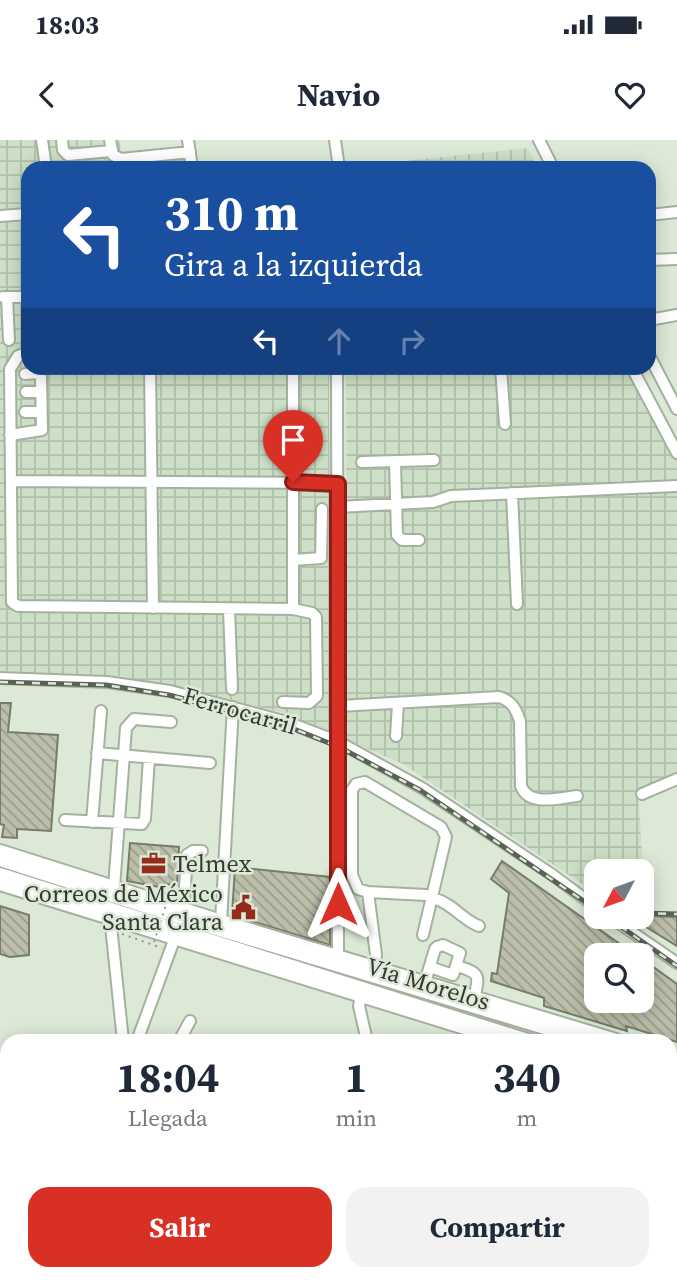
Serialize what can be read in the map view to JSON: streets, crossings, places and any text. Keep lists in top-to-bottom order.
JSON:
{
  "streets": {
    "main road": ["Vía Morelos"],
    "street": ["Ferrocarril"]
  },
  "places": {
    "office": ["Telmex"],
    "public building": ["Correos de México Santa Clara"]
  },
  "north": "bottom left",
  "page": {
    "status": "18:03",
    "header": "Navio",
    "turn": ["310 m", "Gira a la izquierda"],
    "eta": [
      "18:04",
      "Llegada",
      "1",
      "min",
      "340",
      "m"
    ],
    "buttons": ["Salir", "Compartir"]
  }
}
